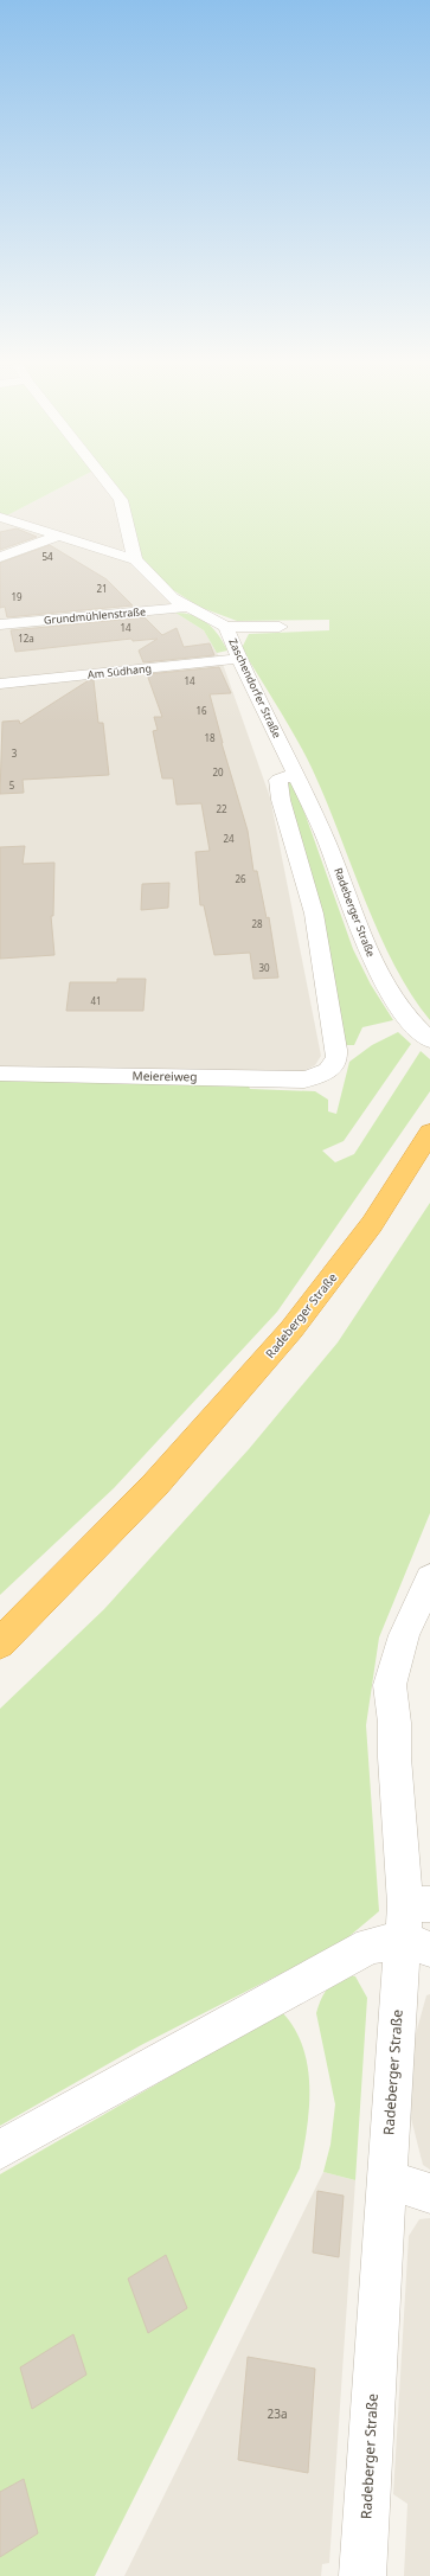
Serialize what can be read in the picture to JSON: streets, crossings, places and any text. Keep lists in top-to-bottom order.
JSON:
{
  "streets": {
    "highway": ["Radeberger Straße"],
    "street": [
      "Grundmühlenstraße",
      "Am Südhang",
      "Zaschendorfer Straße",
      "Meiereiweg"
    ]
  },
  "crossings": [
    ["Grundmühlenstraße", "Zaschendorfer Straße"],
    ["Am Südhang", "Zaschendorfer Straße"],
    ["Zaschendorfer Straße", "Radeberger Straße"],
    ["Zaschendorfer Straße", "Meiereiweg"],
    ["Radeberger Straße", "Meiereiweg"]
  ],
  "house_numbers": [
    "54",
    "21",
    "19",
    "14",
    "12a",
    "14",
    "16",
    "18",
    "3",
    "20",
    "5",
    "22",
    "24",
    "26",
    "28",
    "30",
    "41",
    "23a"
  ]
}
